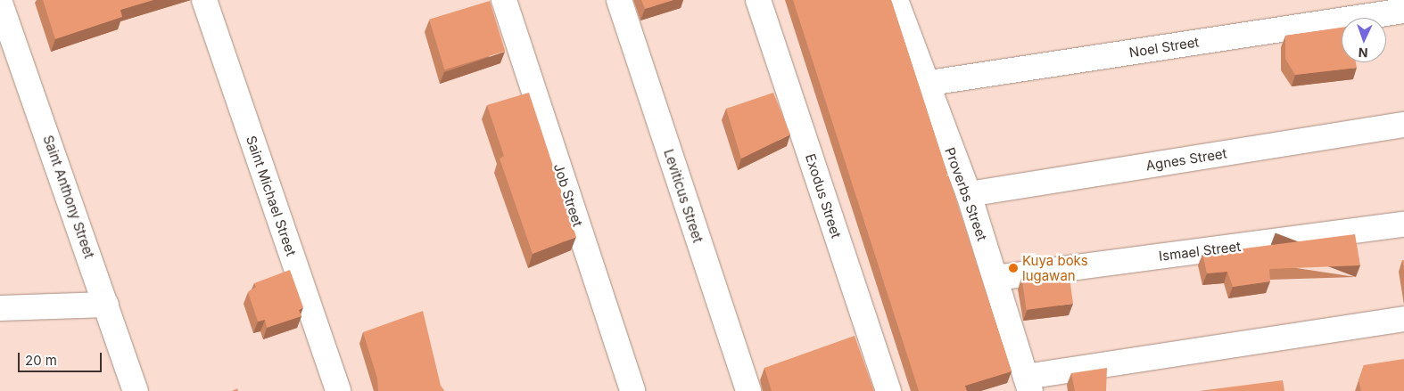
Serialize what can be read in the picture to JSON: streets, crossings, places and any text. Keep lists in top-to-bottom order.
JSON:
{
  "streets": {
    "street": [
      "Noel Street",
      "Agnes Street",
      "Proverbs Street",
      "Job Street",
      "Saint Michael Street",
      "Leviticus Street",
      "Exodus Street",
      "Saint Anthony Street",
      "Ismael Street"
    ]
  },
  "crossings": [
    ["Noel Street", "Proverbs Street"],
    ["Agnes Street", "Proverbs Street"],
    ["Proverbs Street", "Ismael Street"]
  ],
  "places": ["Kuya boks lugawan"],
  "scale_bar": "20 m",
  "north": "bottom"
}
